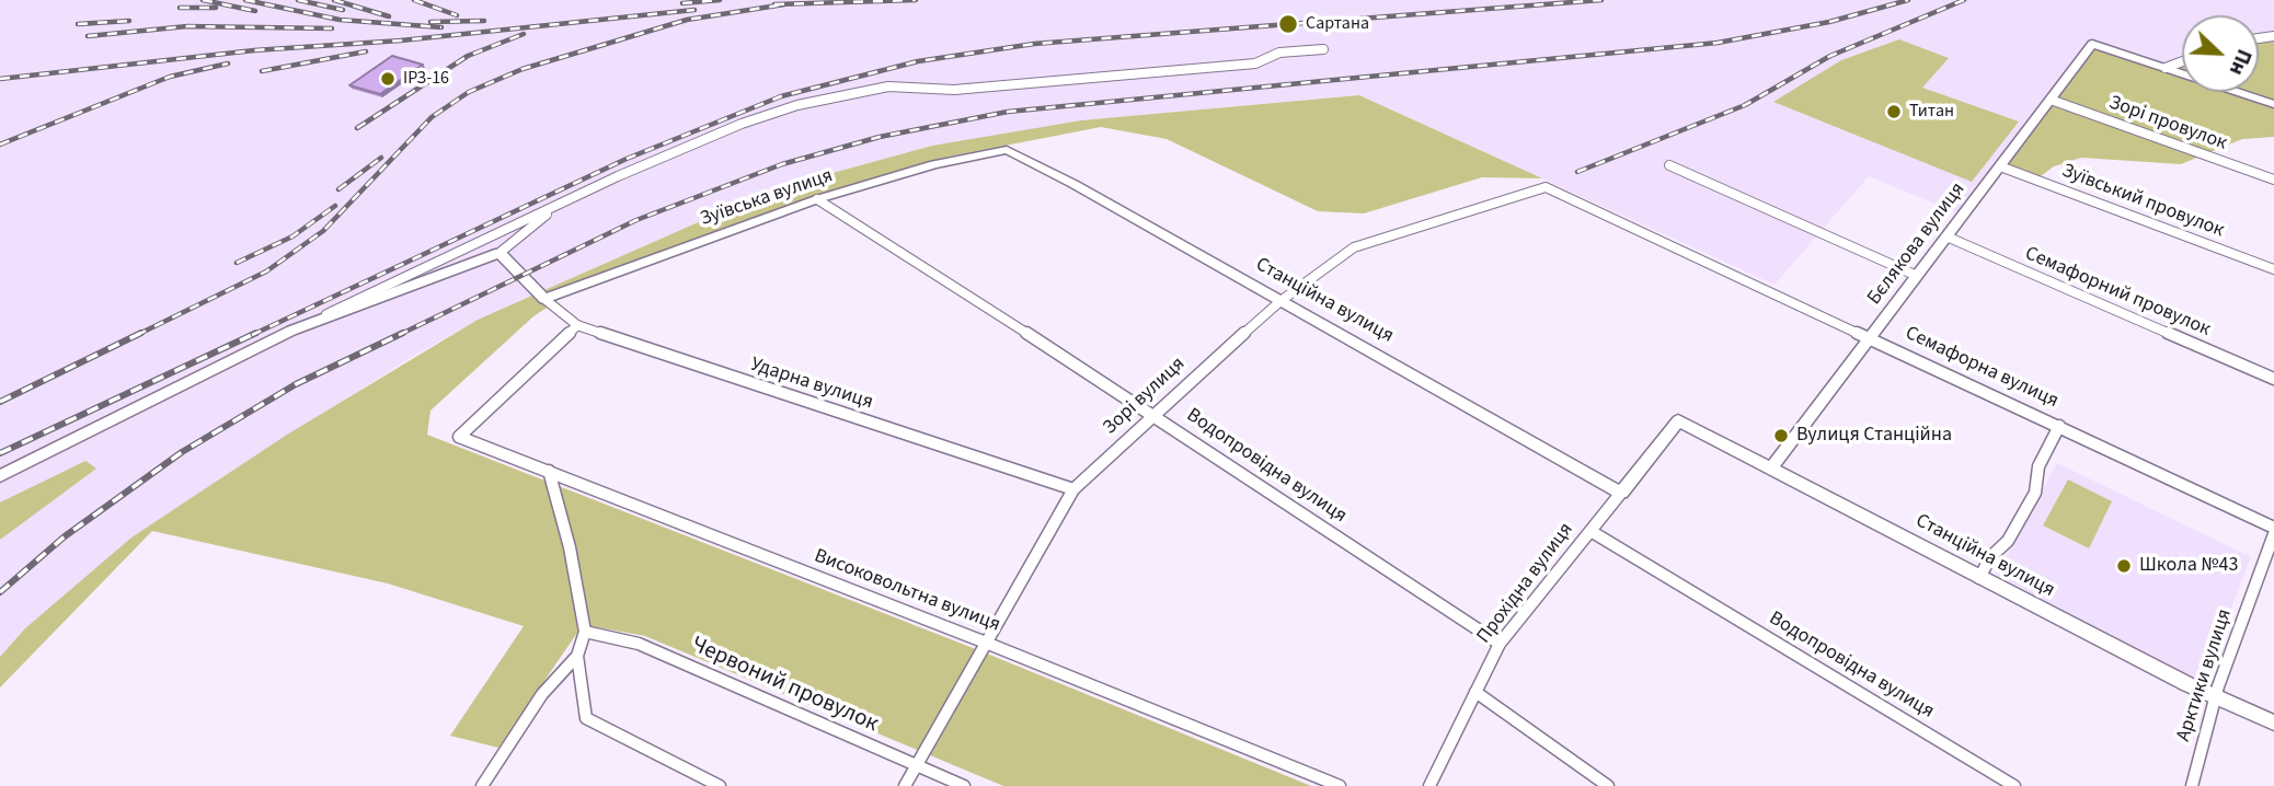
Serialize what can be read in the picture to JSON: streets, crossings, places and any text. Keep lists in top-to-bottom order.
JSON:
{
  "streets": {
    "street": [
      "Зорі провулок",
      "Зуївська вулиця",
      "Зуївський провулок",
      "Бєлякова вулиця",
      "Семафорний провулок",
      "Станційна вулиця",
      "Семафорна вулиця",
      "Ударна вулиця",
      "Зорі вулиця",
      "Водопровідна вулиця",
      "Прохідна вулиця",
      "Високовольтна вулиця",
      "Арктики вулиця",
      "Червоний провулок"
    ]
  },
  "crossings": [
    ["Зорі провулок", "Бєлякова вулиця"],
    ["Зуївська вулиця", "Станційна вулиця"],
    ["Зуївська вулиця", "Ударна вулиця"],
    ["Зуївська вулиця", "Водопровідна вулиця"],
    ["Зуївський провулок", "Бєлякова вулиця"],
    ["Бєлякова вулиця", "Семафорний провулок"],
    ["Бєлякова вулиця", "Станційна вулиця"],
    ["Бєлякова вулиця", "Семафорна вулиця"],
    ["Станційна вулиця", "Зорі вулиця"],
    ["Станційна вулиця", "Прохідна вулиця"],
    ["Станційна вулиця", "Арктики вулиця"],
    ["Семафорна вулиця", "Зорі вулиця"],
    ["Ударна вулиця", "Зорі вулиця"],
    ["Ударна вулиця", "Високовольтна вулиця"],
    ["Зорі вулиця", "Водопровідна вулиця"],
    ["Зорі вулиця", "Високовольтна вулиця"],
    ["Зорі вулиця", "Червоний провулок"],
    ["Водопровідна вулиця", "Прохідна вулиця"]
  ],
  "places": [
    "Сартана",
    "ІРЗ-16",
    "Титан",
    "Вулиця Станційна",
    "Школа №43"
  ],
  "north": "bottom right"
}
